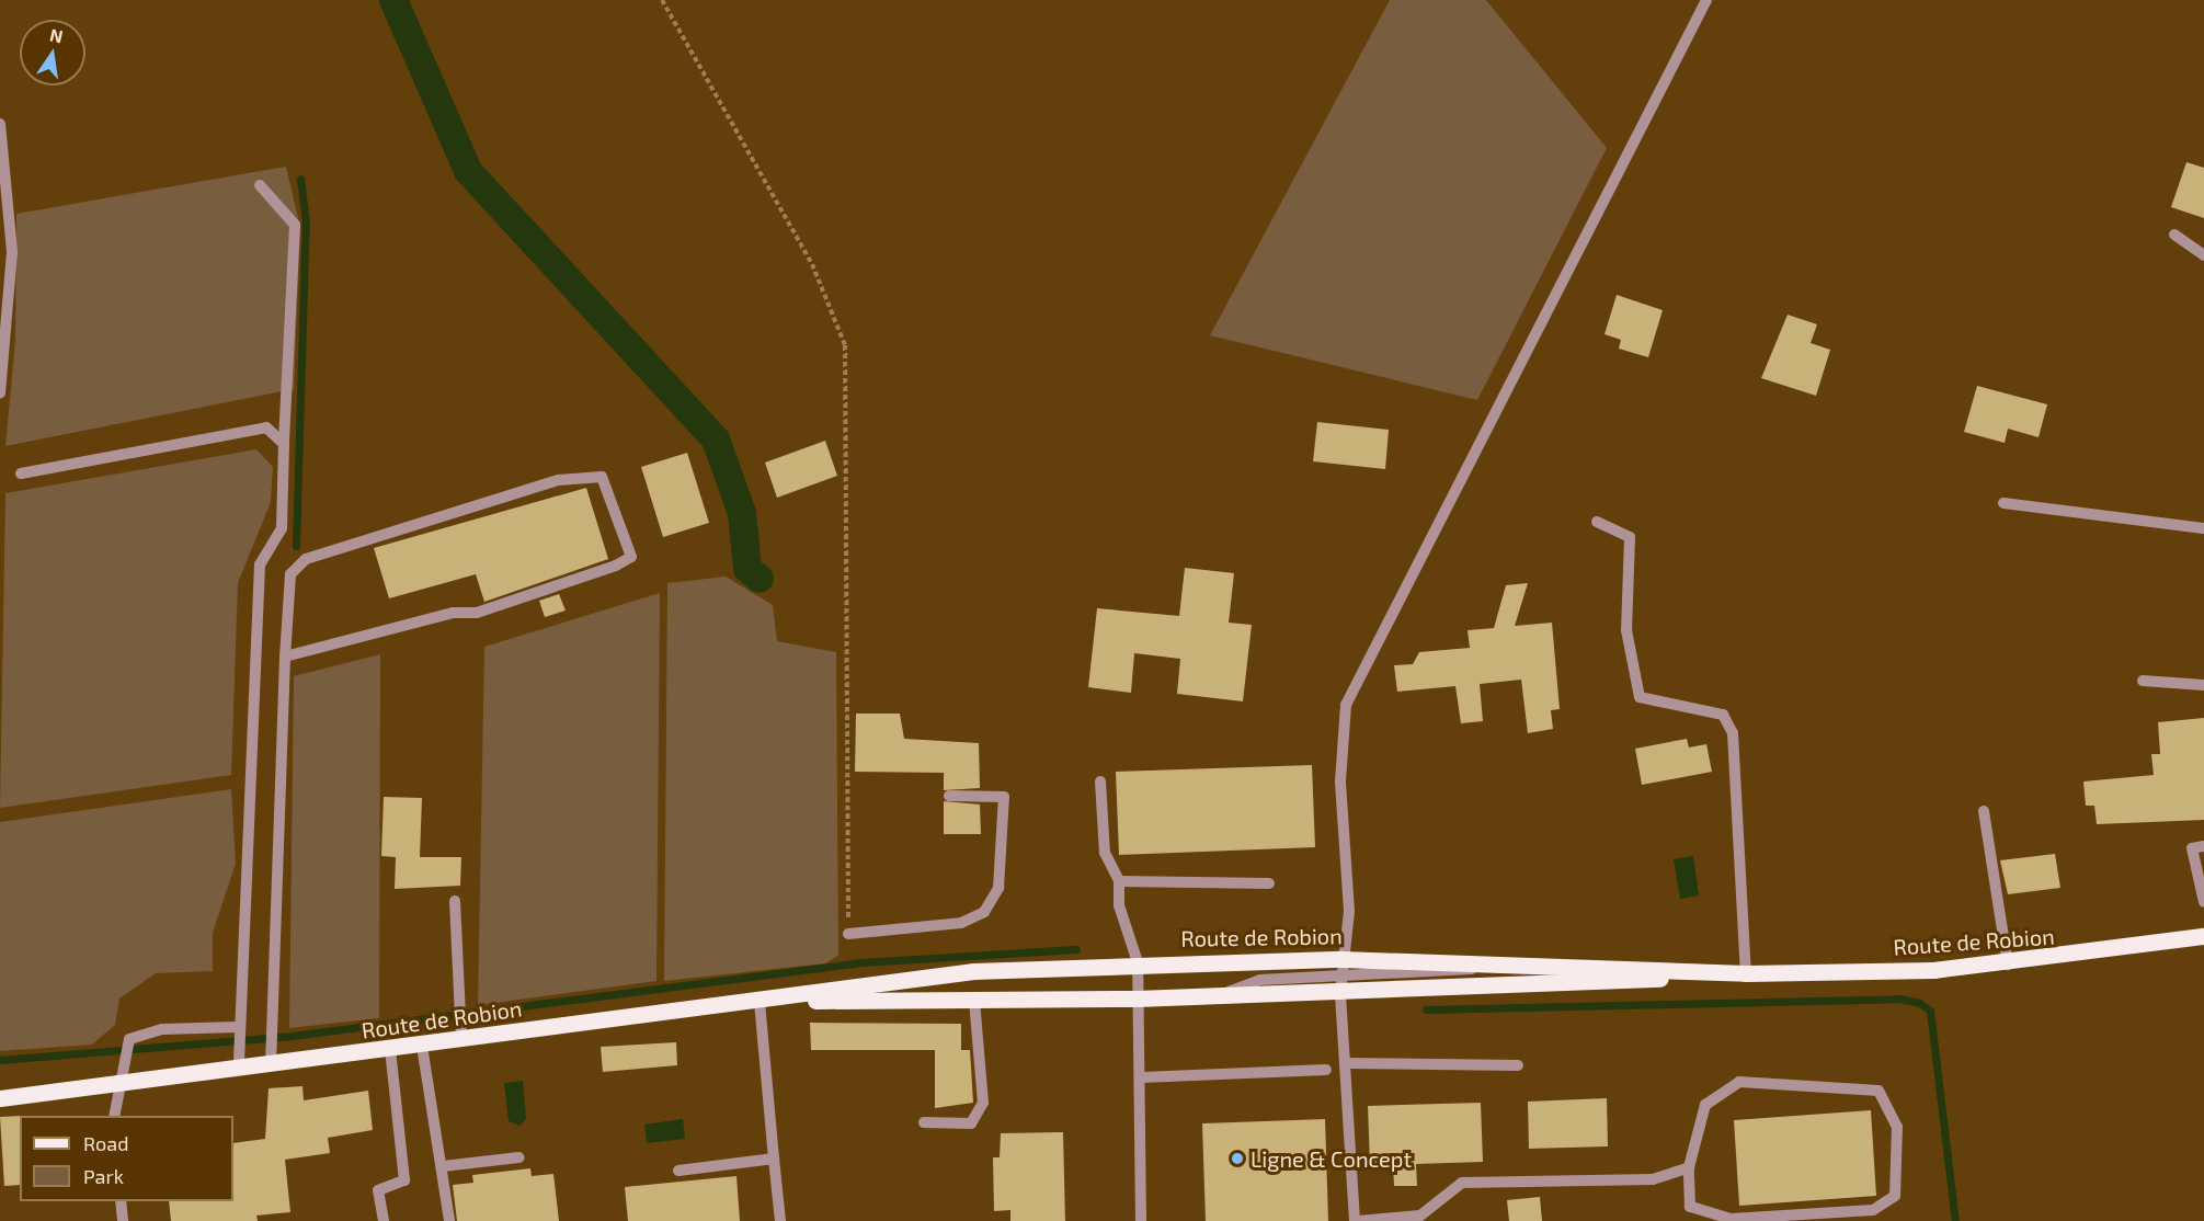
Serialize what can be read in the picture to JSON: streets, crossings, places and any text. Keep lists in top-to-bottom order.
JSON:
{
  "streets": {
    "main road": ["Route de Robion"]
  },
  "places": ["Ligne & Concept"],
  "legend": ["Road", "Park"],
  "north": "top"
}
